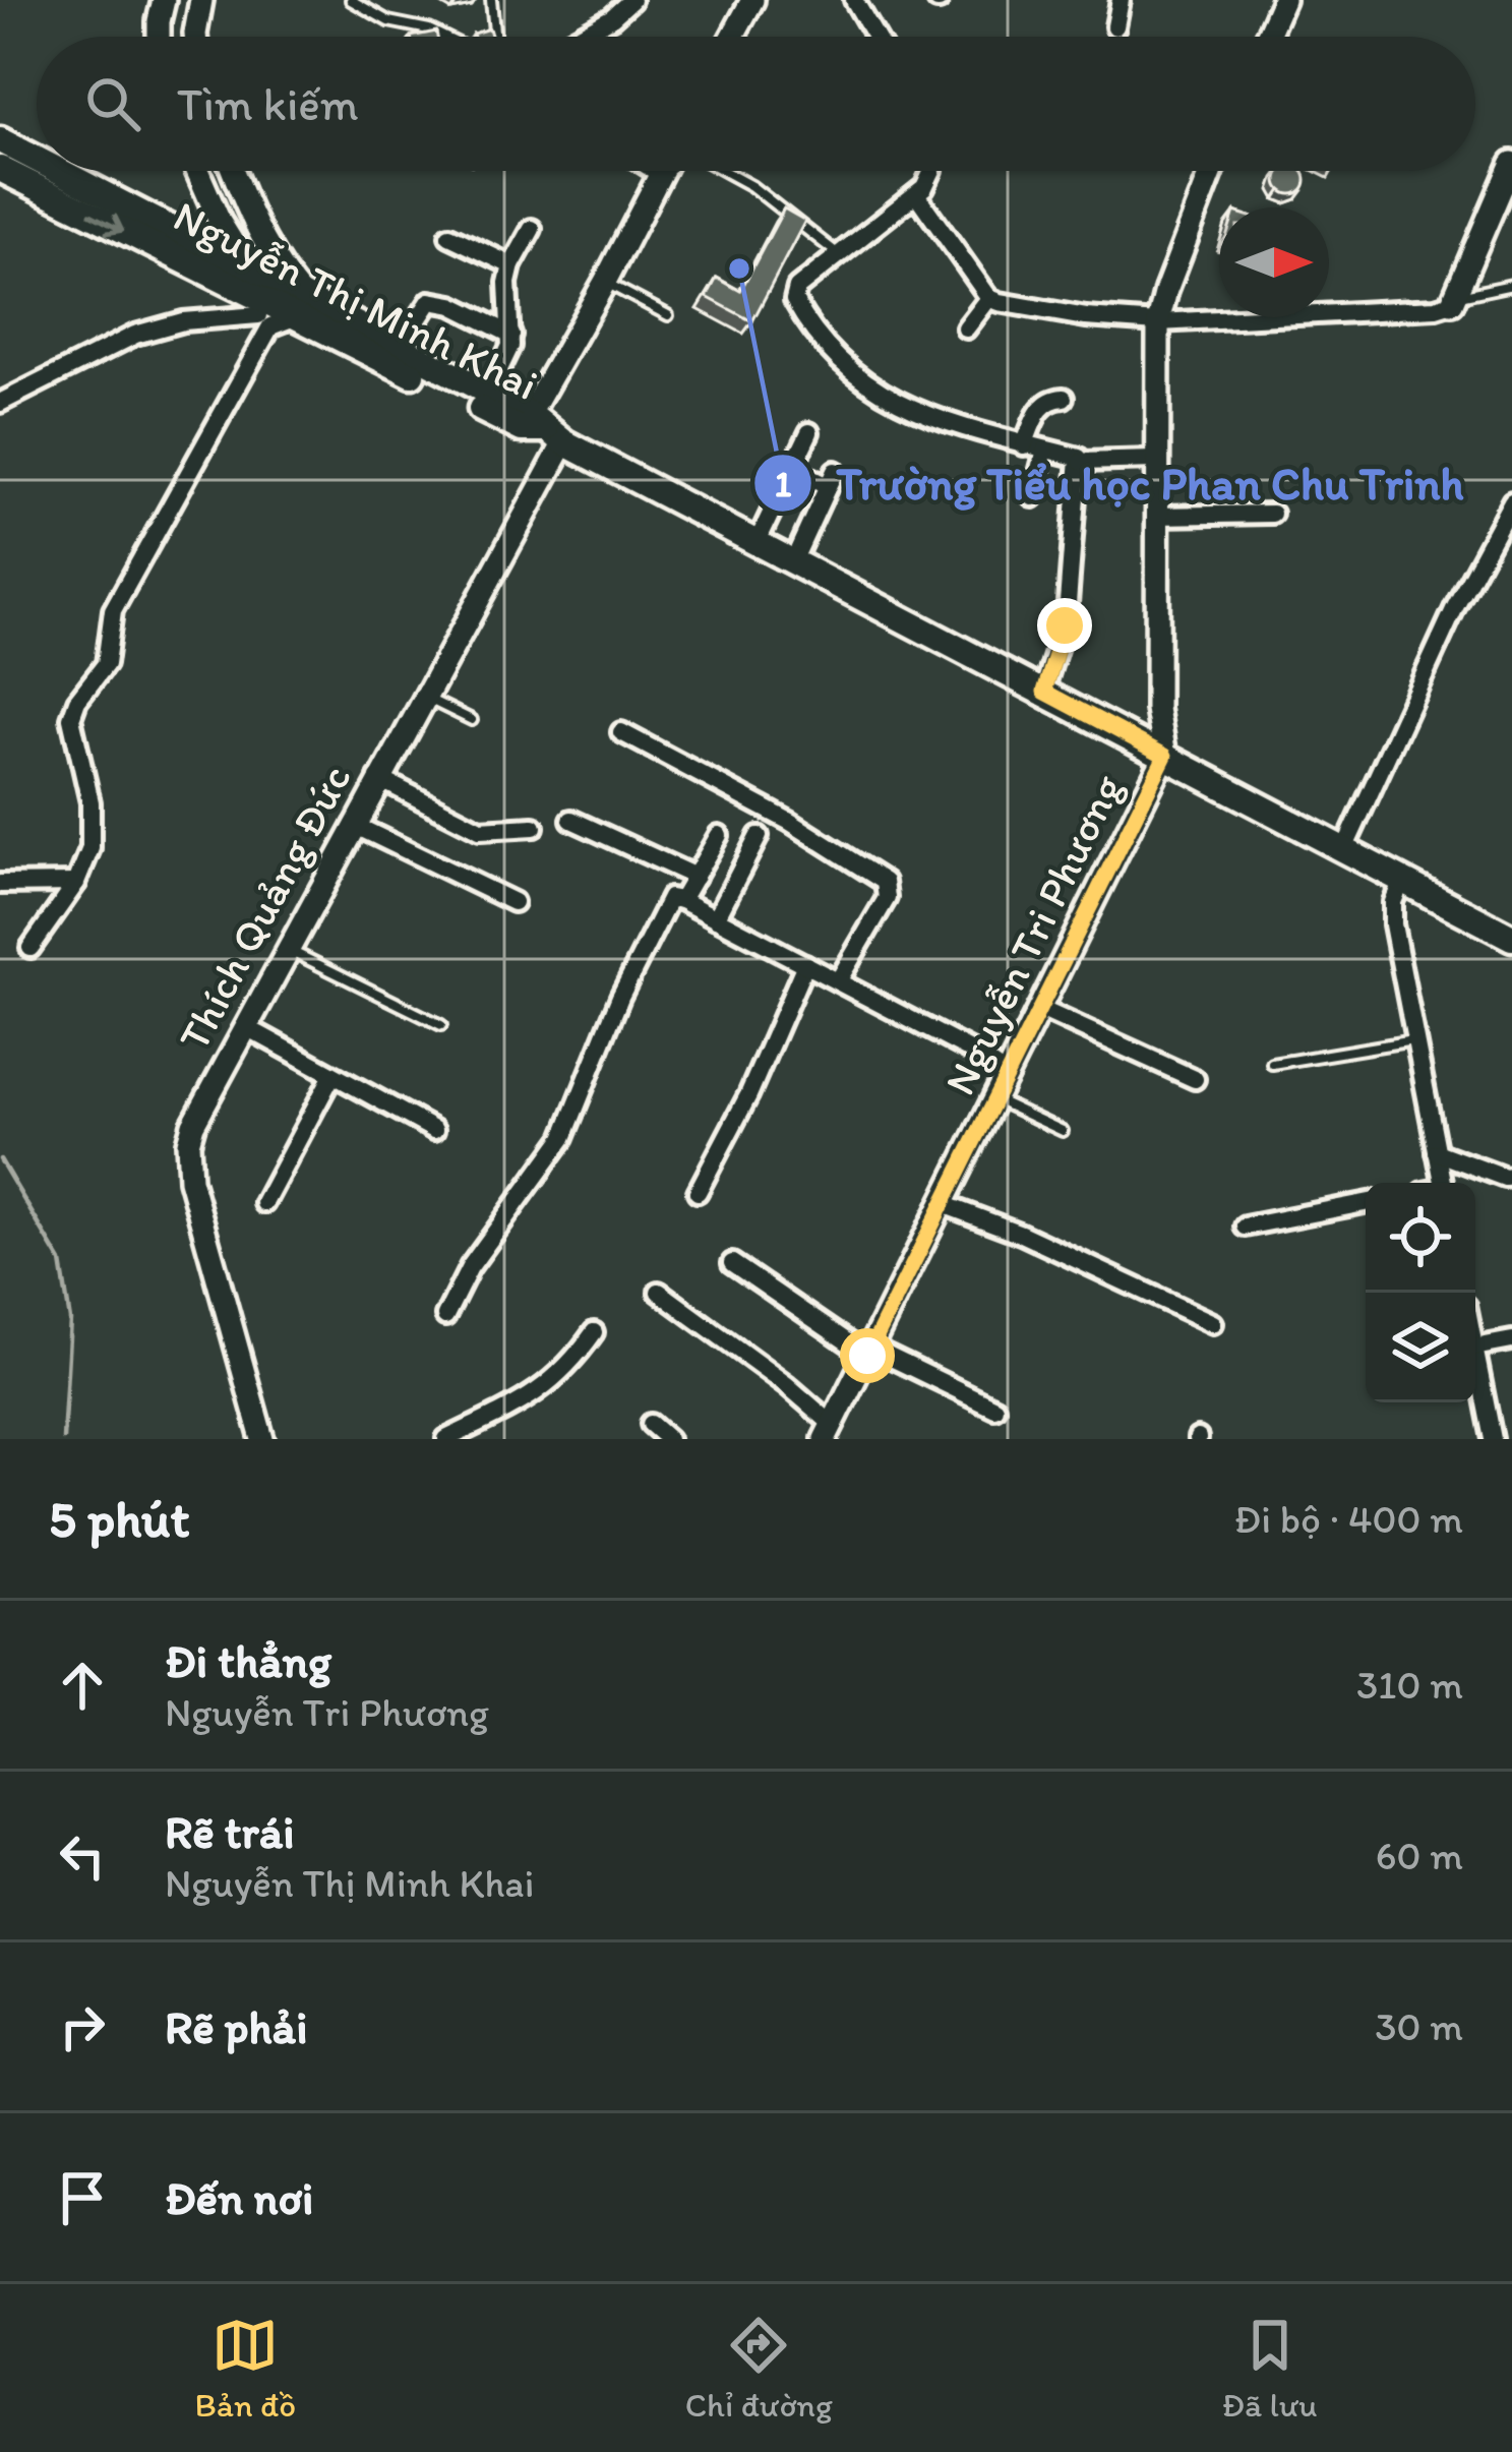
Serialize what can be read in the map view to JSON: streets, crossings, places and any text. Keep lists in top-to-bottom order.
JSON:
{
  "streets": {
    "main road": ["Nguyễn Thị Minh Khai"],
    "street": ["Thích Quảng Đức", "Nguyễn Tri Phương"]
  },
  "crossings": [
    ["Nguyễn Thị Minh Khai", "Thích Quảng Đức"],
    ["Nguyễn Thị Minh Khai", "Nguyễn Tri Phương"]
  ],
  "places": ["Trường Tiểu học Phan Chu Trinh"],
  "north": "right",
  "page": {
    "search": "Tìm kiếm",
    "heading": ["5 phút", "Đi bộ · 400 m"],
    "list": [
      ["Đi thẳng", "Nguyễn Tri Phương", "310 m"],
      ["Rẽ trái", "Nguyễn Thị Minh Khai", "60 m"],
      ["Rẽ phải", "30 m"],
      "Đến nơi"
    ],
    "nav": ["Bản đồ", "Chỉ đường", "Đã lưu"]
  }
}
